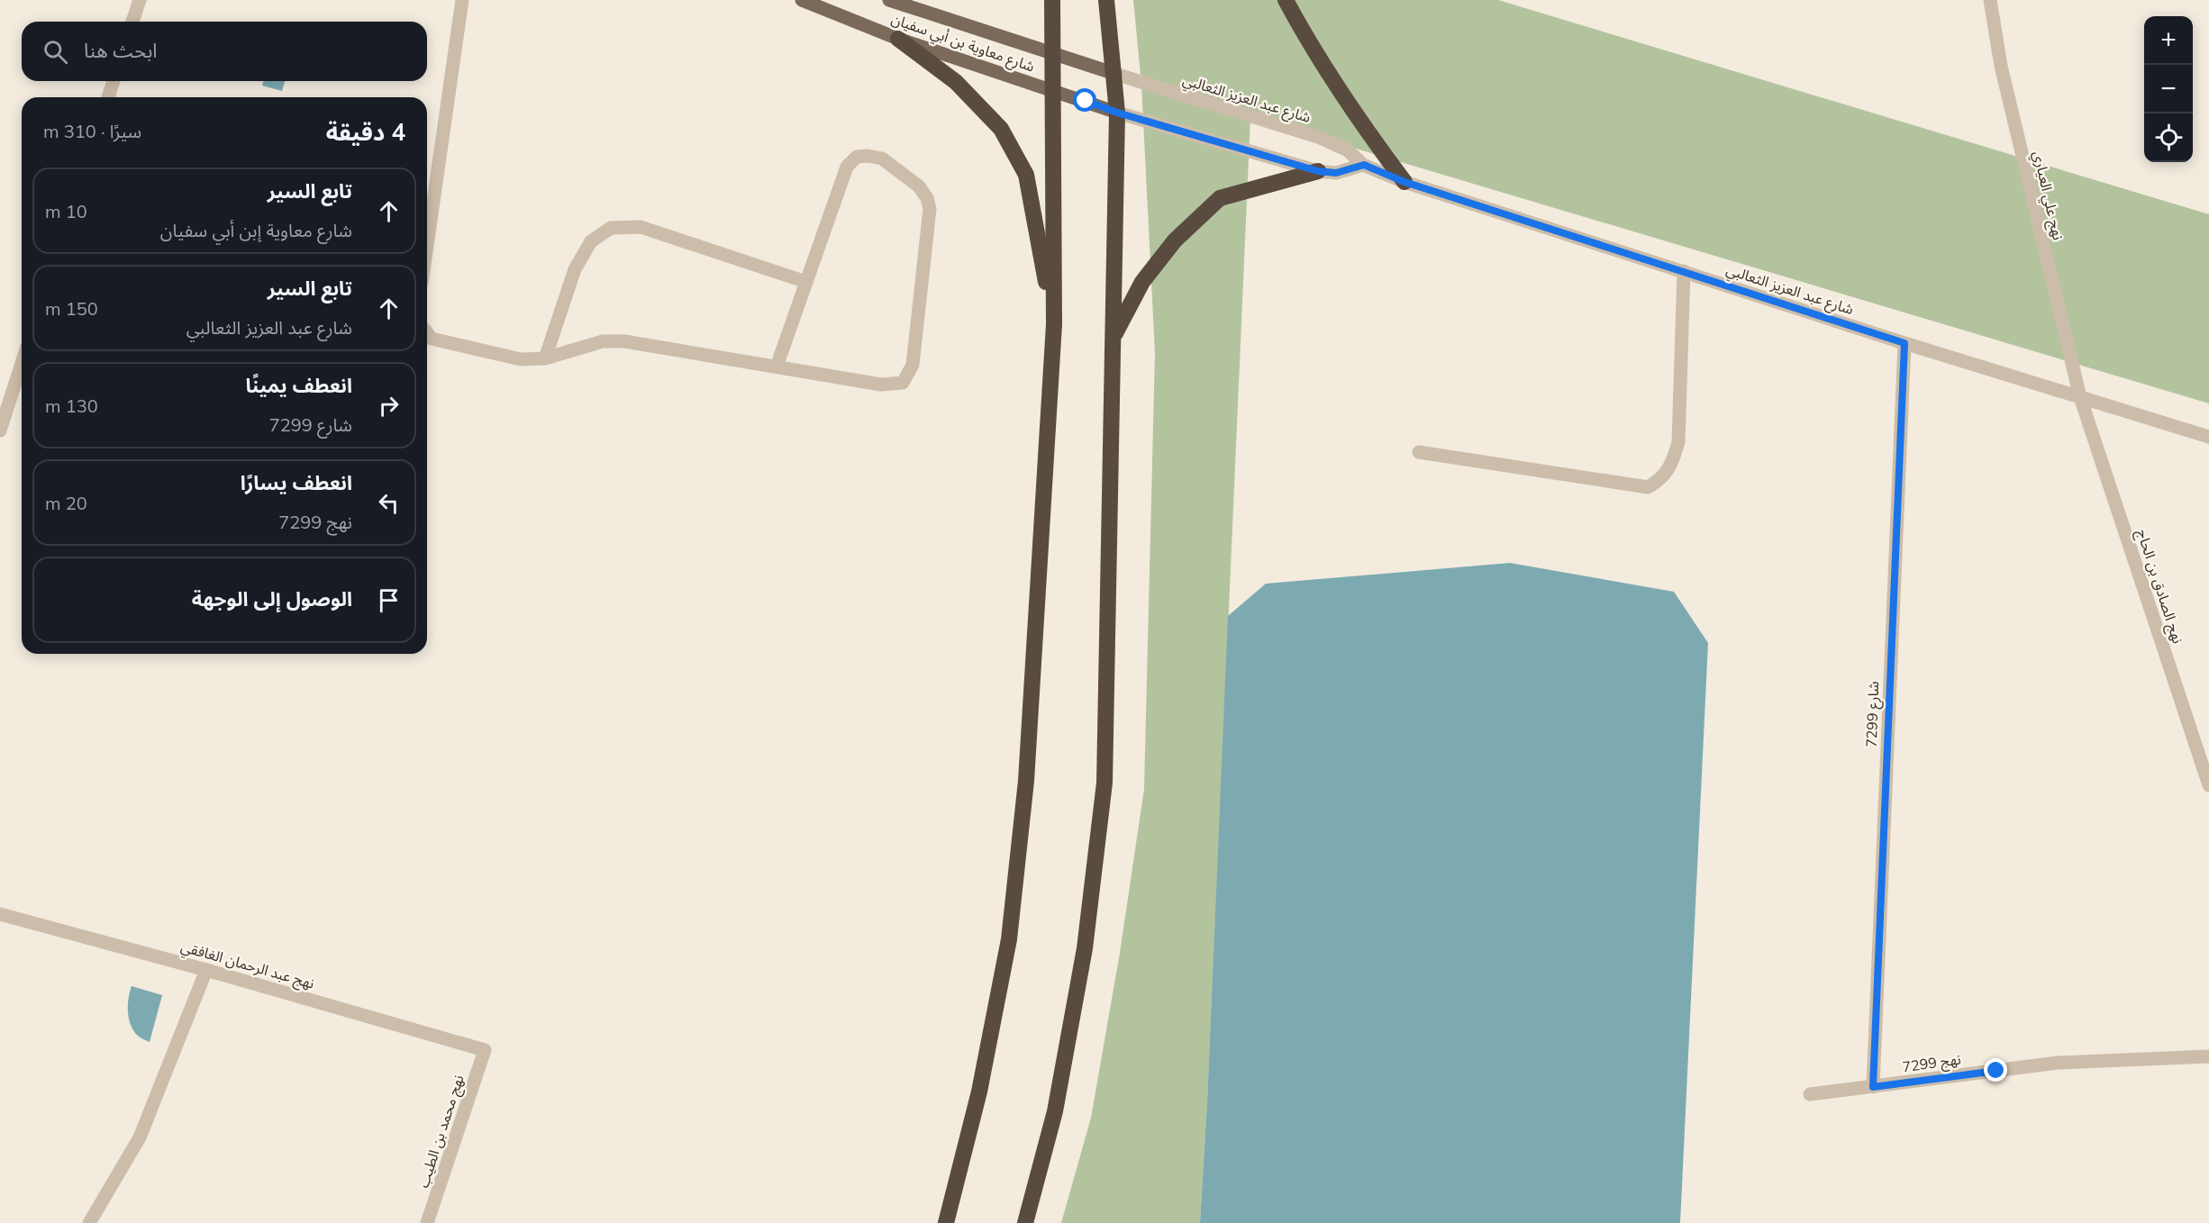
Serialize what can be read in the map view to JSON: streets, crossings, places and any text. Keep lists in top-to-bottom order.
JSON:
{
  "streets": {
    "main road": ["شارع معاوية بن أبي سفيان"],
    "street": [
      "شارع عبد العزيز الثعالبي",
      "نهج علي العياري",
      "نهج الصادق بن الحاج",
      "شارع 7299",
      "نهج عبد الرحمان الغافقي",
      "نهج 7299",
      "نهج محمد بن الطيب"
    ]
  },
  "crossings": [
    ["شارع معاوية بن أبي سفيان", "شارع عبد العزيز الثعالبي"],
    ["شارع عبد العزيز الثعالبي", "نهج علي العياري"],
    ["شارع عبد العزيز الثعالبي", "نهج الصادق بن الحاج"],
    ["شارع عبد العزيز الثعالبي", "شارع 7299"],
    ["نهج علي العياري", "نهج الصادق بن الحاج"],
    ["شارع 7299", "نهج 7299"],
    ["نهج عبد الرحمان الغافقي", "نهج محمد بن الطيب"]
  ],
  "page": {
    "map_buttons": ["+", "−"],
    "search": "ابحث هنا",
    "heading": ["4 دقيقة", "سيرًا · 310 m"],
    "list": [
      ["تابع السير", "شارع معاوية إبن أبي سفيان", "10 m"],
      ["تابع السير", "شارع عبد العزيز الثعالبي", "150 m"],
      ["انعطف يمينًا", "شارع 7299", "130 m"],
      ["انعطف يسارًا", "نهج 7299", "20 m"],
      "الوصول إلى الوجهة"
    ]
  }
}
